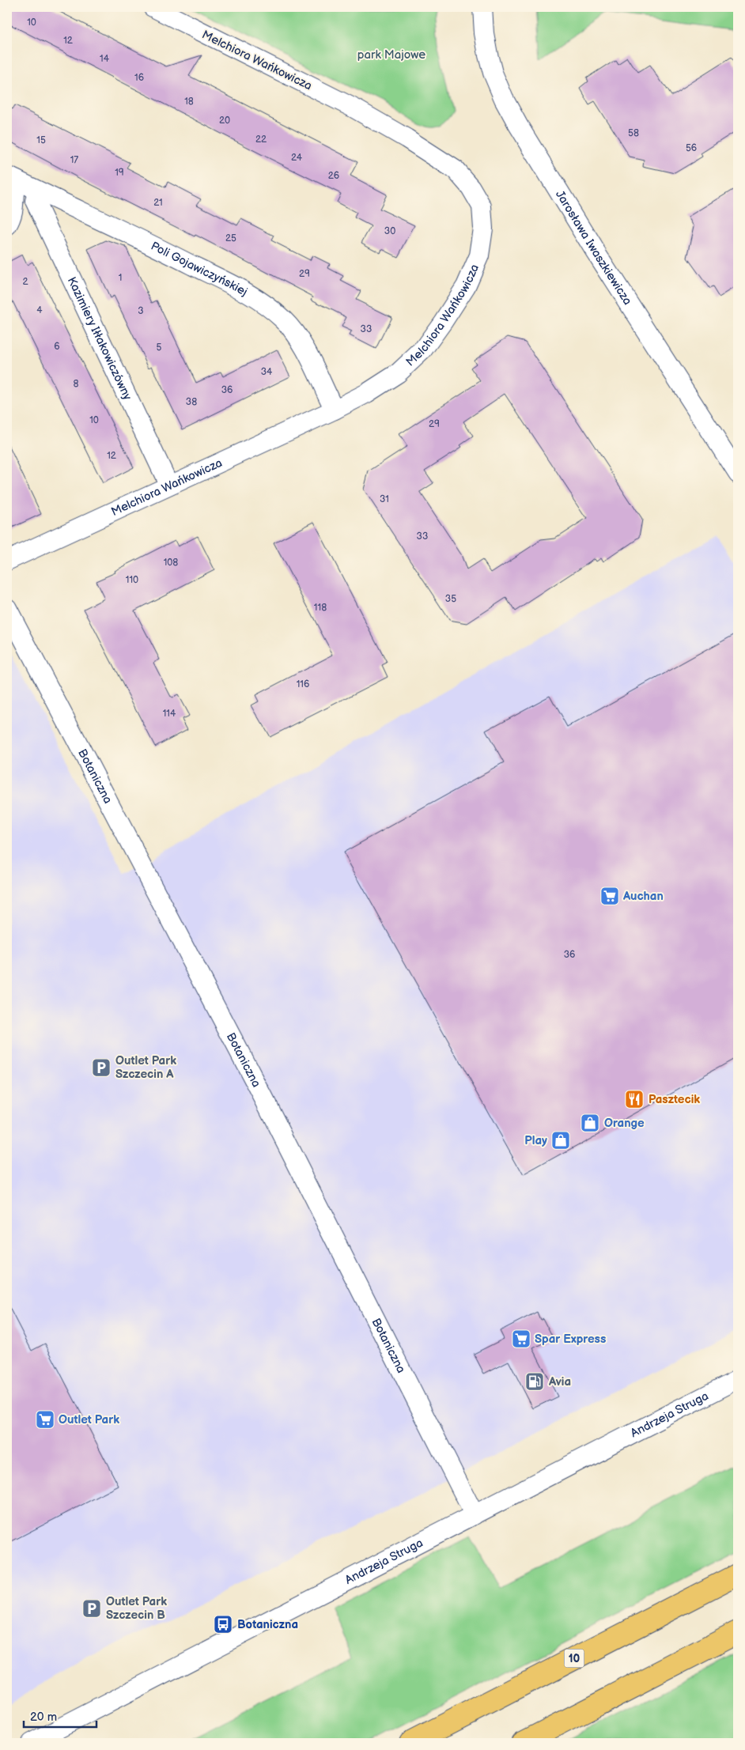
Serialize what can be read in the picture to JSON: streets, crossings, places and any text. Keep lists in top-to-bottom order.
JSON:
{
  "streets": {
    "main road": ["10"],
    "street": [
      "Melchiora Wańkowicza",
      "Jarosława Iwaszkiewicza",
      "Poli Gojawiczyńskiej",
      "Kazimiery Iłłakowiczówny",
      "Botaniczna",
      "Andrzeja Struga"
    ]
  },
  "crossings": [
    ["Melchiora Wańkowicza", "Poli Gojawiczyńskiej"],
    ["Melchiora Wańkowicza", "Kazimiery Iłłakowiczówny"],
    ["Poli Gojawiczyńskiej", "Kazimiery Iłłakowiczówny"],
    ["Botaniczna", "Andrzeja Struga"]
  ],
  "parks": ["park Majowe"],
  "places": {
    "supermarket": ["Auchan", "Spar Express", "Outlet Park"],
    "parking": ["Outlet Park Szczecin A", "Outlet Park Szczecin B"],
    "restaurant": ["Pasztecik"],
    "shop": ["Orange", "Play"],
    "fuel station": ["Avia"],
    "bus stop": ["Botaniczna"]
  },
  "house_numbers": [
    "10",
    "12",
    "14",
    "16",
    "18",
    "20",
    "58",
    "22",
    "15",
    "56",
    "24",
    "17",
    "19",
    "26",
    "21",
    "30",
    "25",
    "29",
    "1",
    "2",
    "4",
    "3",
    "33",
    "6",
    "5",
    "34",
    "8",
    "36",
    "38",
    "10",
    "29",
    "12",
    "31",
    "33",
    "108",
    "110",
    "35",
    "118",
    "116",
    "114",
    "36"
  ],
  "scale_bar": "20 m"
}
